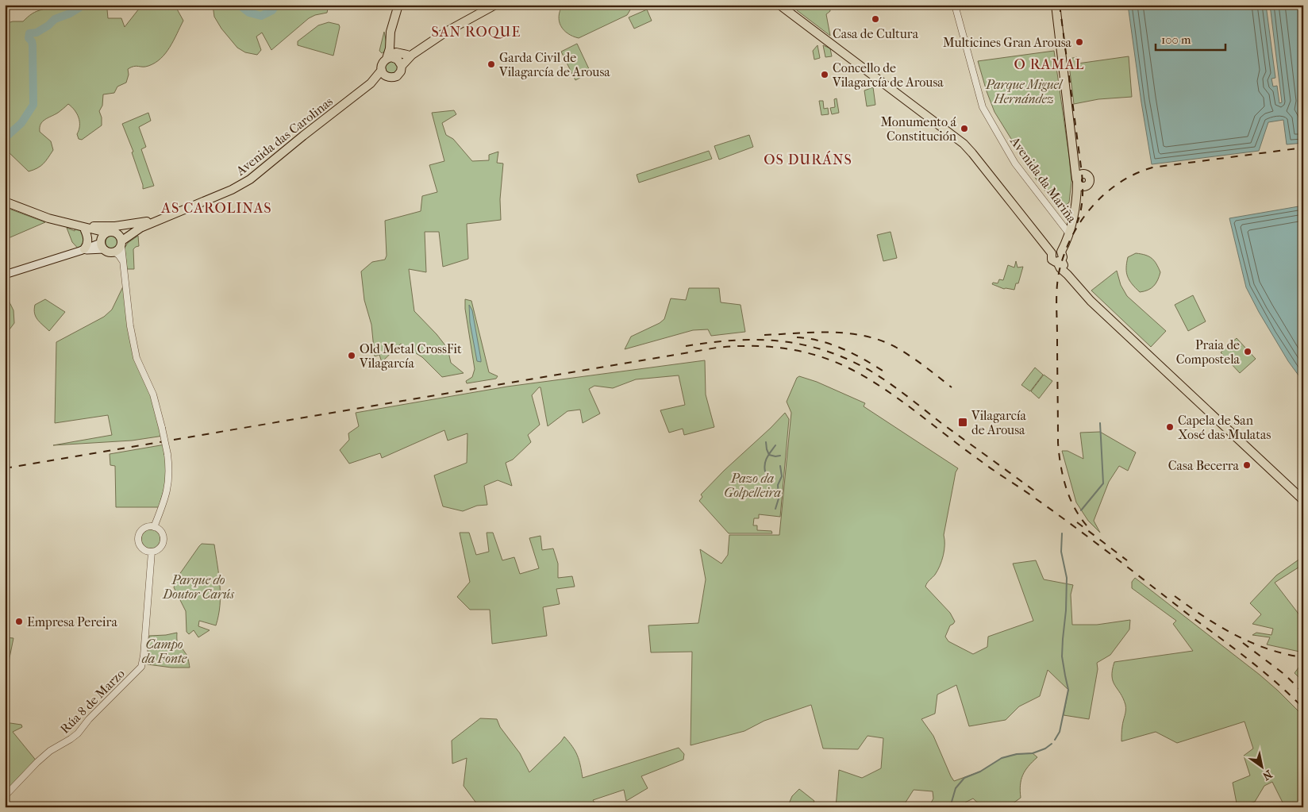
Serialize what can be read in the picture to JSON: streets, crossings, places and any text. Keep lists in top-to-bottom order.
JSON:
{
  "streets": {
    "main road": ["Avenida das Carolinas"],
    "street": ["Avenida da Mariña", "Rúa 8 de Marzo"]
  },
  "districts": [
    "SAN ROQUE",
    "O RAMAL",
    "OS DURÁNS",
    "AS CAROLINAS"
  ],
  "parks": [
    "Parque Miguel Hernández",
    "Pazo da Golpelleira",
    "Parque do Doutor Carús",
    "Campo da Fonte"
  ],
  "places": {
    "other": [
      "Casa de Cultura",
      "Multicines Gran Arousa",
      "Garda Civil de Vilagarcía de Arousa",
      "Concello de Vilagarcía de Arousa",
      "Monumento á Constitución",
      "Praia de Compostela",
      "Old Metal CrossFit Vilagarcía",
      "Capela de San Xosé das Mulatas",
      "Casa Becerra",
      "Empresa Pereira"
    ],
    "transit": ["Vilagarcía de Arousa"]
  },
  "scale_bar": "100 m",
  "north": "bottom right"
}
